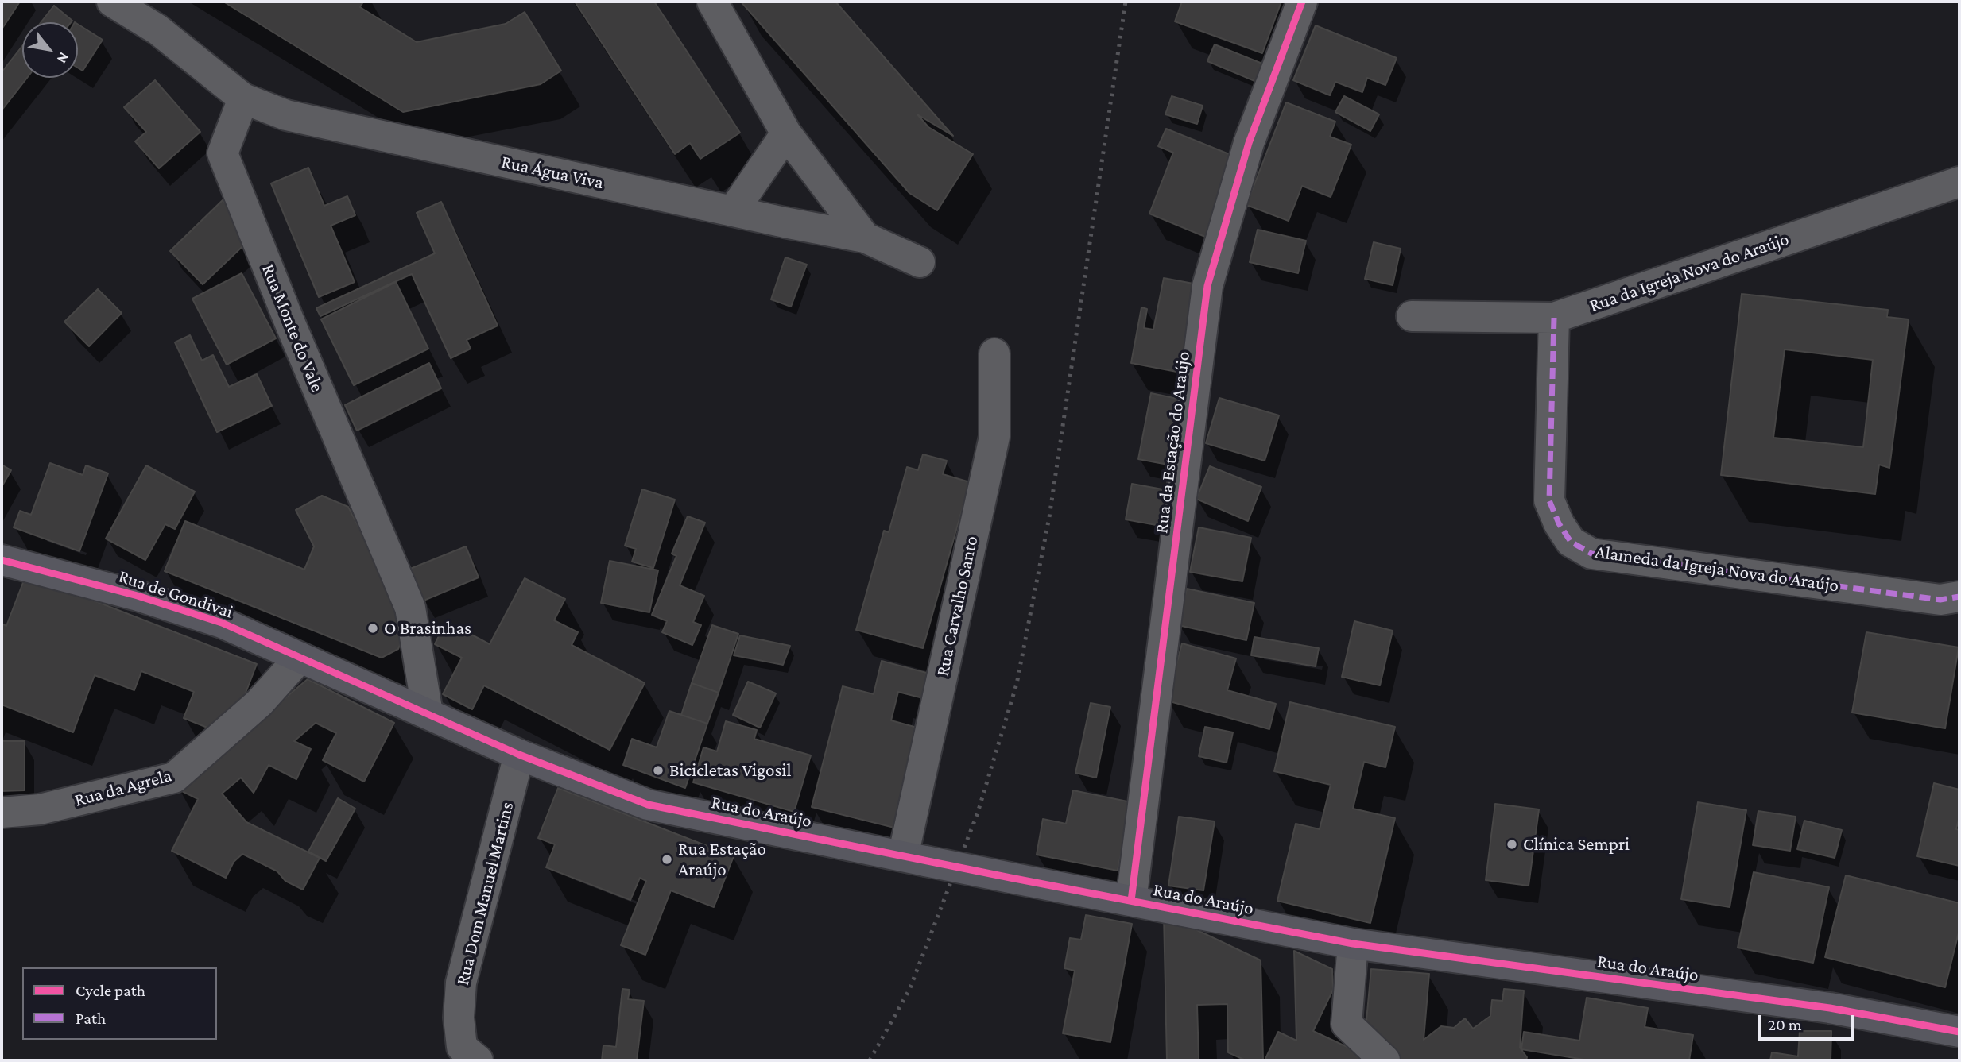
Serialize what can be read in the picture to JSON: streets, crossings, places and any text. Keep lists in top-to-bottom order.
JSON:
{
  "streets": {
    "main road": ["Rua de Gondivai", "Rua do Araújo"],
    "street": [
      "Rua Água Viva",
      "Rua da Igreja Nova do Araújo",
      "Rua Monte do Vale",
      "Rua da Estação do Araújo",
      "Alameda da Igreja Nova do Araújo",
      "Rua Carvalho Santo",
      "Rua da Agrela",
      "Rua Dom Manuel Martins"
    ]
  },
  "crossings": [
    ["Rua Água Viva", "Rua Monte do Vale"],
    ["Rua da Igreja Nova do Araújo", "Alameda da Igreja Nova do Araújo"],
    ["Rua Monte do Vale", "Rua de Gondivai"],
    ["Rua Monte do Vale", "Rua do Araújo"],
    ["Rua da Estação do Araújo", "Rua do Araújo"],
    ["Rua de Gondivai", "Rua da Agrela"],
    ["Rua de Gondivai", "Rua do Araújo"],
    ["Rua Carvalho Santo", "Rua do Araújo"],
    ["Rua do Araújo", "Rua Dom Manuel Martins"]
  ],
  "places": [
    "O Brasinhas",
    "Bicicletas Vigosil",
    "Clínica Sempri",
    "Rua Estação Araújo"
  ],
  "legend": ["Cycle path", "Path"],
  "scale_bar": "20 m",
  "north": "bottom right"
}
